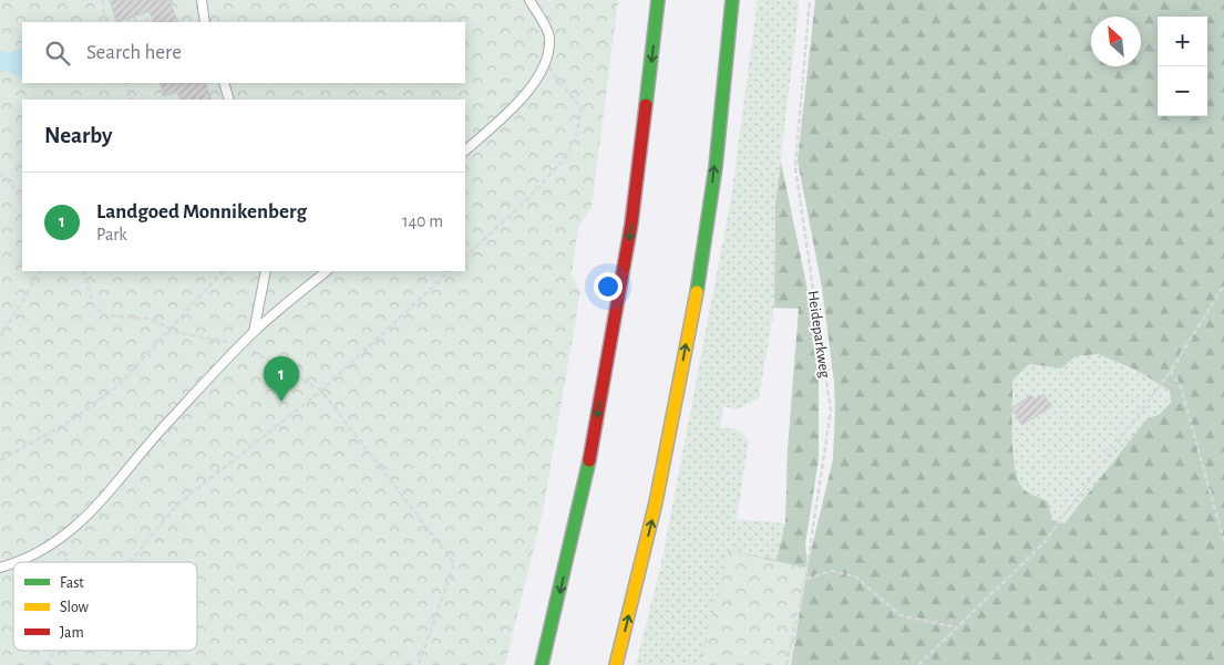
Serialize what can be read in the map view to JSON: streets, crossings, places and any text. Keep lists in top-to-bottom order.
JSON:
{
  "streets": {
    "path": ["Heideparkweg"]
  },
  "legend": ["Fast", "Slow", "Jam"],
  "north": "top left",
  "page": {
    "map_buttons": ["+", "−"],
    "search": "Search here",
    "heading": "Nearby",
    "list": [
      {
        "mark": "1",
        "name": "Landgoed Monnikenberg",
        "note": "Park",
        "value": "140 m"
      }
    ],
    "pins": "1"
  }
}
